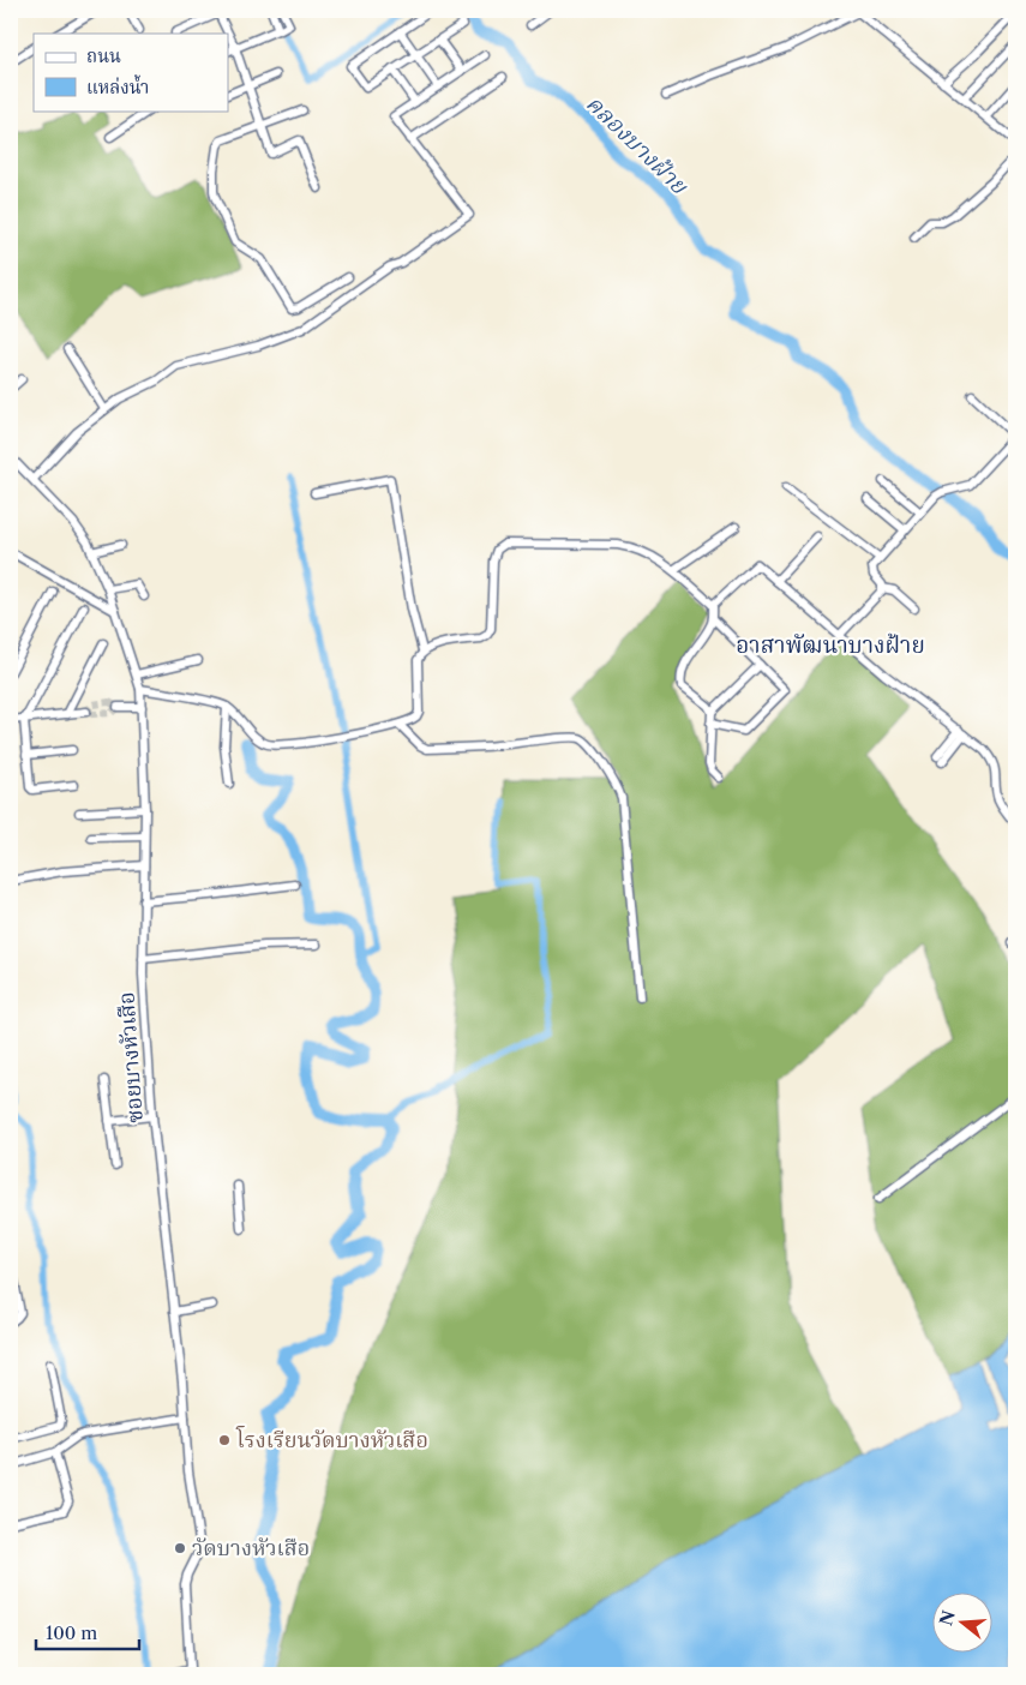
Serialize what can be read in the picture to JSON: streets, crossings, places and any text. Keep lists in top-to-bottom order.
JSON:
{
  "streets": {
    "street": ["ซอยบางหัวเสือ"]
  },
  "districts": ["อาสาพัฒนาบางฝ้าย"],
  "water": ["คลองบางฝ้าย"],
  "places": ["โรงเรียนวัดบางหัวเสือ", "วัดบางหัวเสือ"],
  "legend": ["ถนน", "แหล่งน้ำ"],
  "scale_bar": "100 m",
  "north": "left"
}
